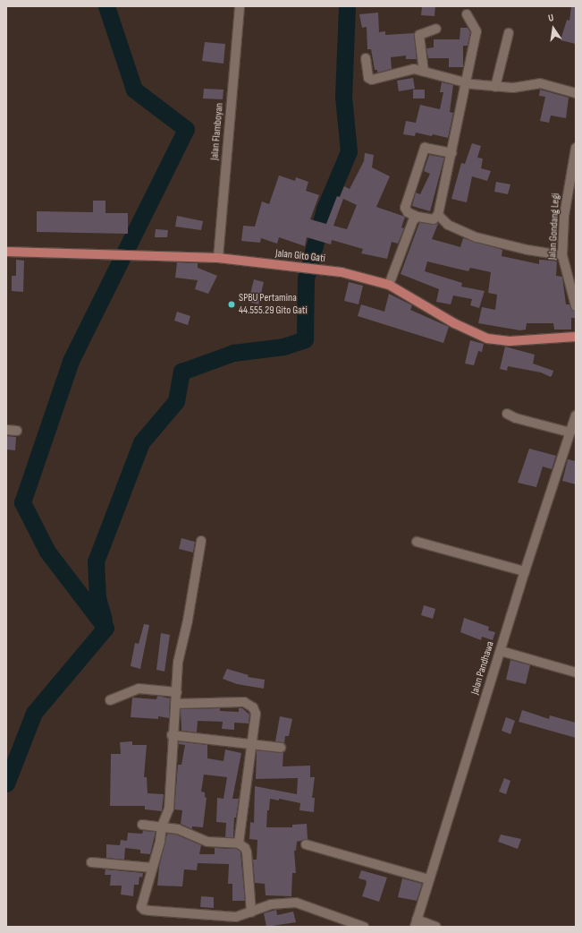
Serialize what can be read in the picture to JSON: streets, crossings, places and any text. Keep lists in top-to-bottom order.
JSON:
{
  "streets": {
    "main road": ["Jalan Gito Gati"],
    "street": ["Jalan Flamboyan", "Jalan Gondang Legi", "Jalan Pandhawa"]
  },
  "crossings": [
    ["Jalan Flamboyan", "Jalan Gito Gati"]
  ],
  "places": ["SPBU Pertamina 44.555.29 Gito Gati"],
  "north": "top"
}
